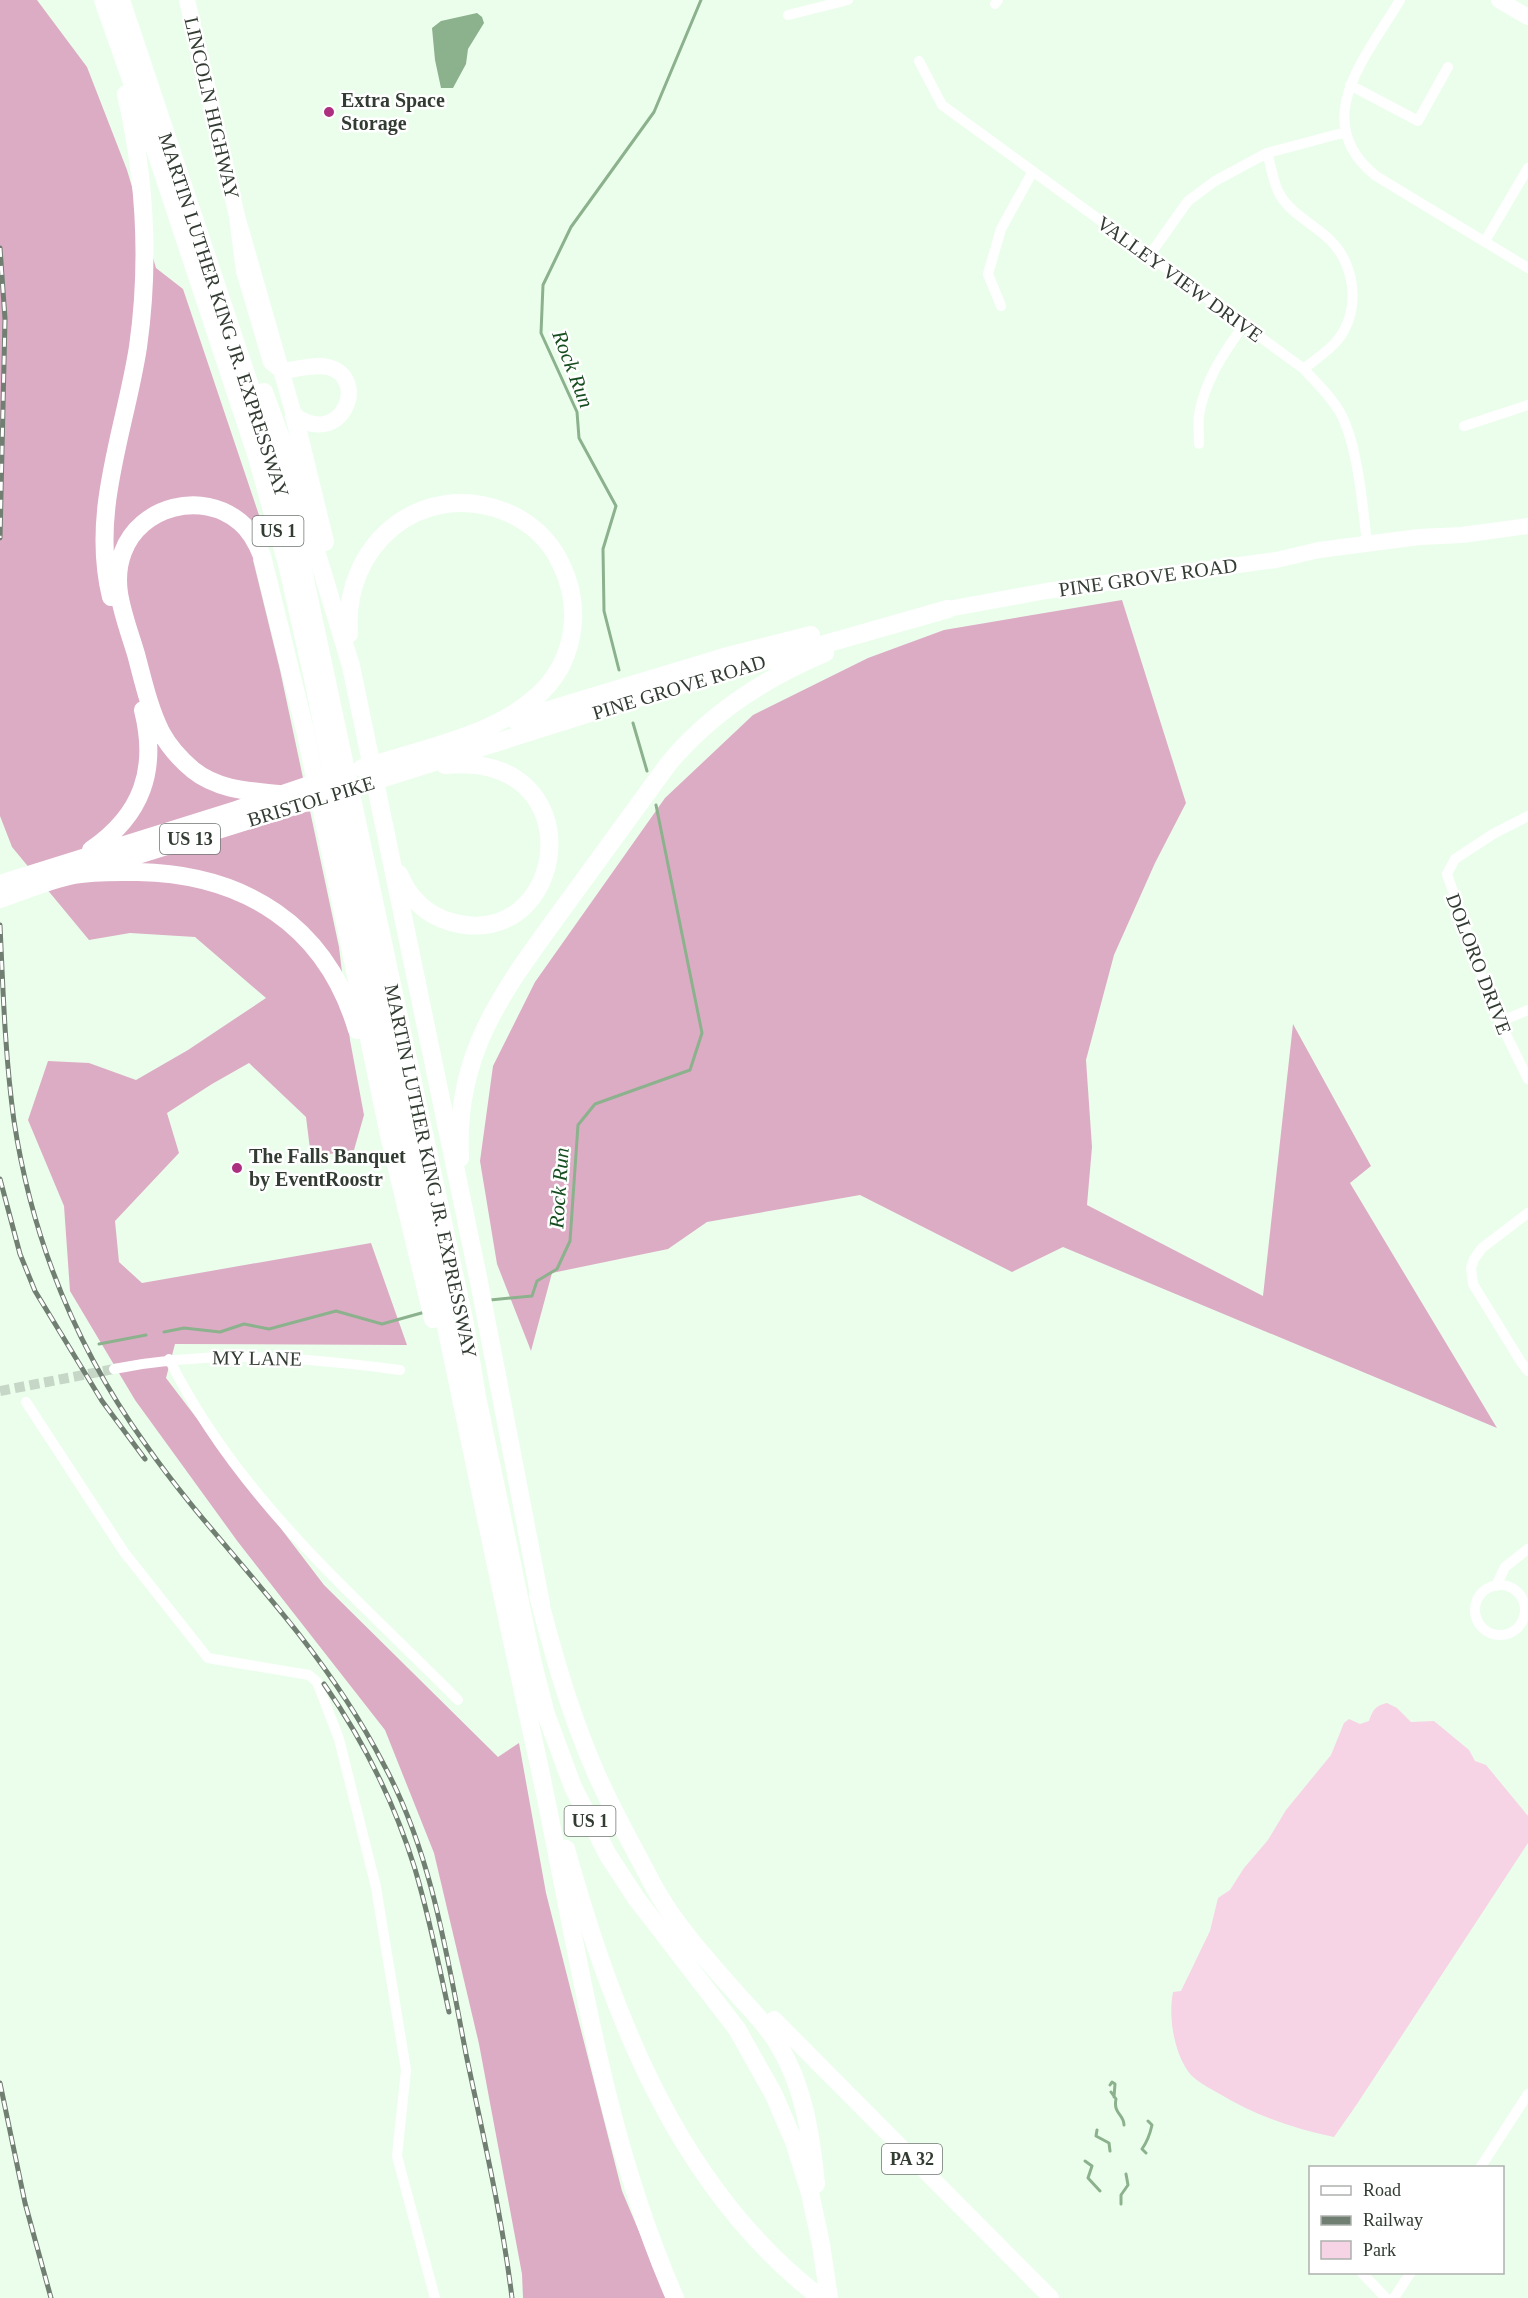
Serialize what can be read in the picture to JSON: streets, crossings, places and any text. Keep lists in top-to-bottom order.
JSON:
{
  "streets": {
    "highway": [
      "MARTIN LUTHER KING JR. EXPRESSWAY",
      "US 1",
      "PINE GROVE ROAD",
      "BRISTOL PIKE",
      "US 13"
    ],
    "main road": ["LINCOLN HIGHWAY", "PA 32"],
    "street": ["VALLEY VIEW DRIVE", "DOLORO DRIVE", "MY LANE"]
  },
  "crossings": [
    ["VALLEY VIEW DRIVE", "PINE GROVE ROAD"],
    ["PINE GROVE ROAD", "BRISTOL PIKE"],
    ["PINE GROVE ROAD", "US 13"],
    ["BRISTOL PIKE", "US 13"]
  ],
  "water": ["Rock Run"],
  "places": ["Extra Space Storage", "The Falls Banquet by EventRoostr"],
  "legend": ["Road", "Railway", "Park"]
}
